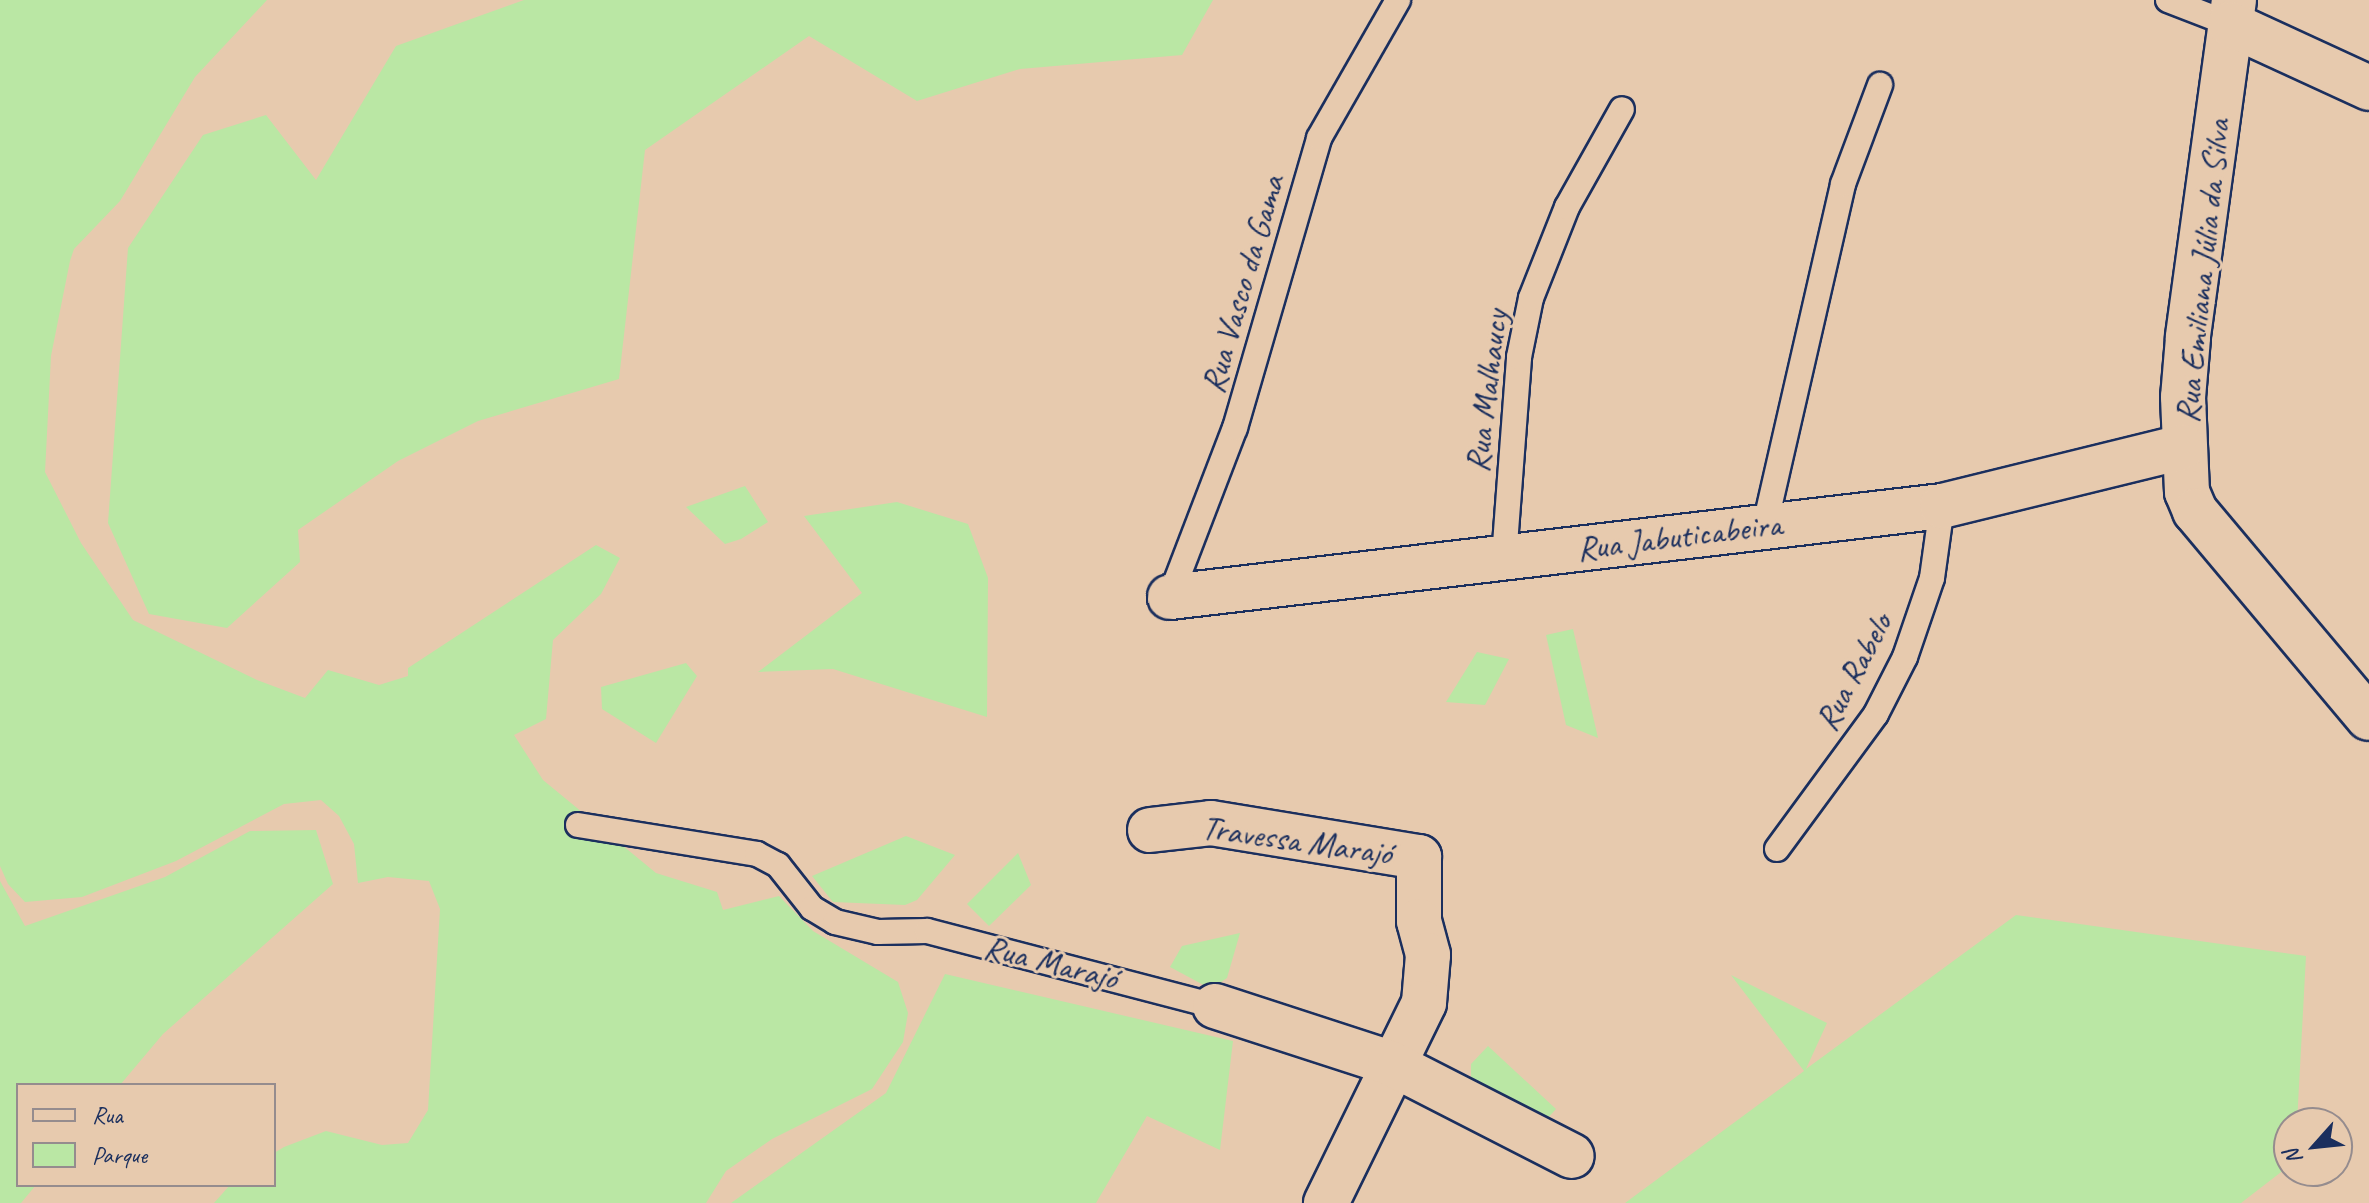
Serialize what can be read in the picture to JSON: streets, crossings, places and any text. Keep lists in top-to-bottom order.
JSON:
{
  "streets": {
    "street": [
      "Rua Emiliana Júlia da Silva",
      "Rua Jabuticabeira",
      "Travessa Marajó",
      "Rua Marajó"
    ],
    "lane": ["Rua Vasco da Gama", "Rua Malhaucy", "Rua Rabelo"]
  },
  "crossings": [
    ["Rua Emiliana Júlia da Silva", "Rua Jabuticabeira"],
    ["Rua Vasco da Gama", "Rua Jabuticabeira"],
    ["Rua Malhaucy", "Rua Jabuticabeira"],
    ["Rua Jabuticabeira", "Rua Rabelo"],
    ["Travessa Marajó", "Rua Marajó"]
  ],
  "legend": ["Rua", "Parque"],
  "north": "bottom left"
}
